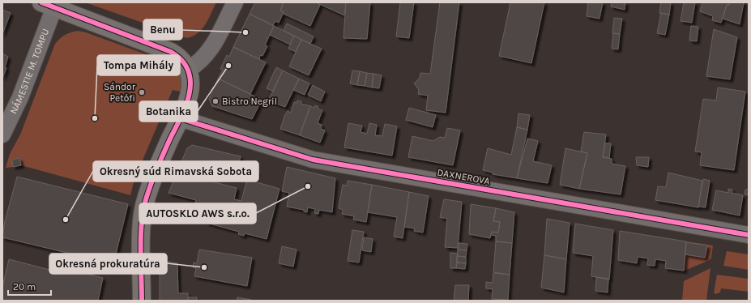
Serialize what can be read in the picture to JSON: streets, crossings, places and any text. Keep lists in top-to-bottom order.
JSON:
{
  "streets": {
    "street": ["NÁMESTIE M. TOMPU", "DAXNEROVA"]
  },
  "places": [
    "Benu",
    "Botanika",
    "Sándor Petőfi",
    "Bistro Negril",
    "Tompa Mihály",
    "AUTOSKLO AWS s.r.o.",
    "Okresný súd Rimavská Sobota",
    "Okresná prokuratúra"
  ],
  "scale_bar": "20 m"
}
